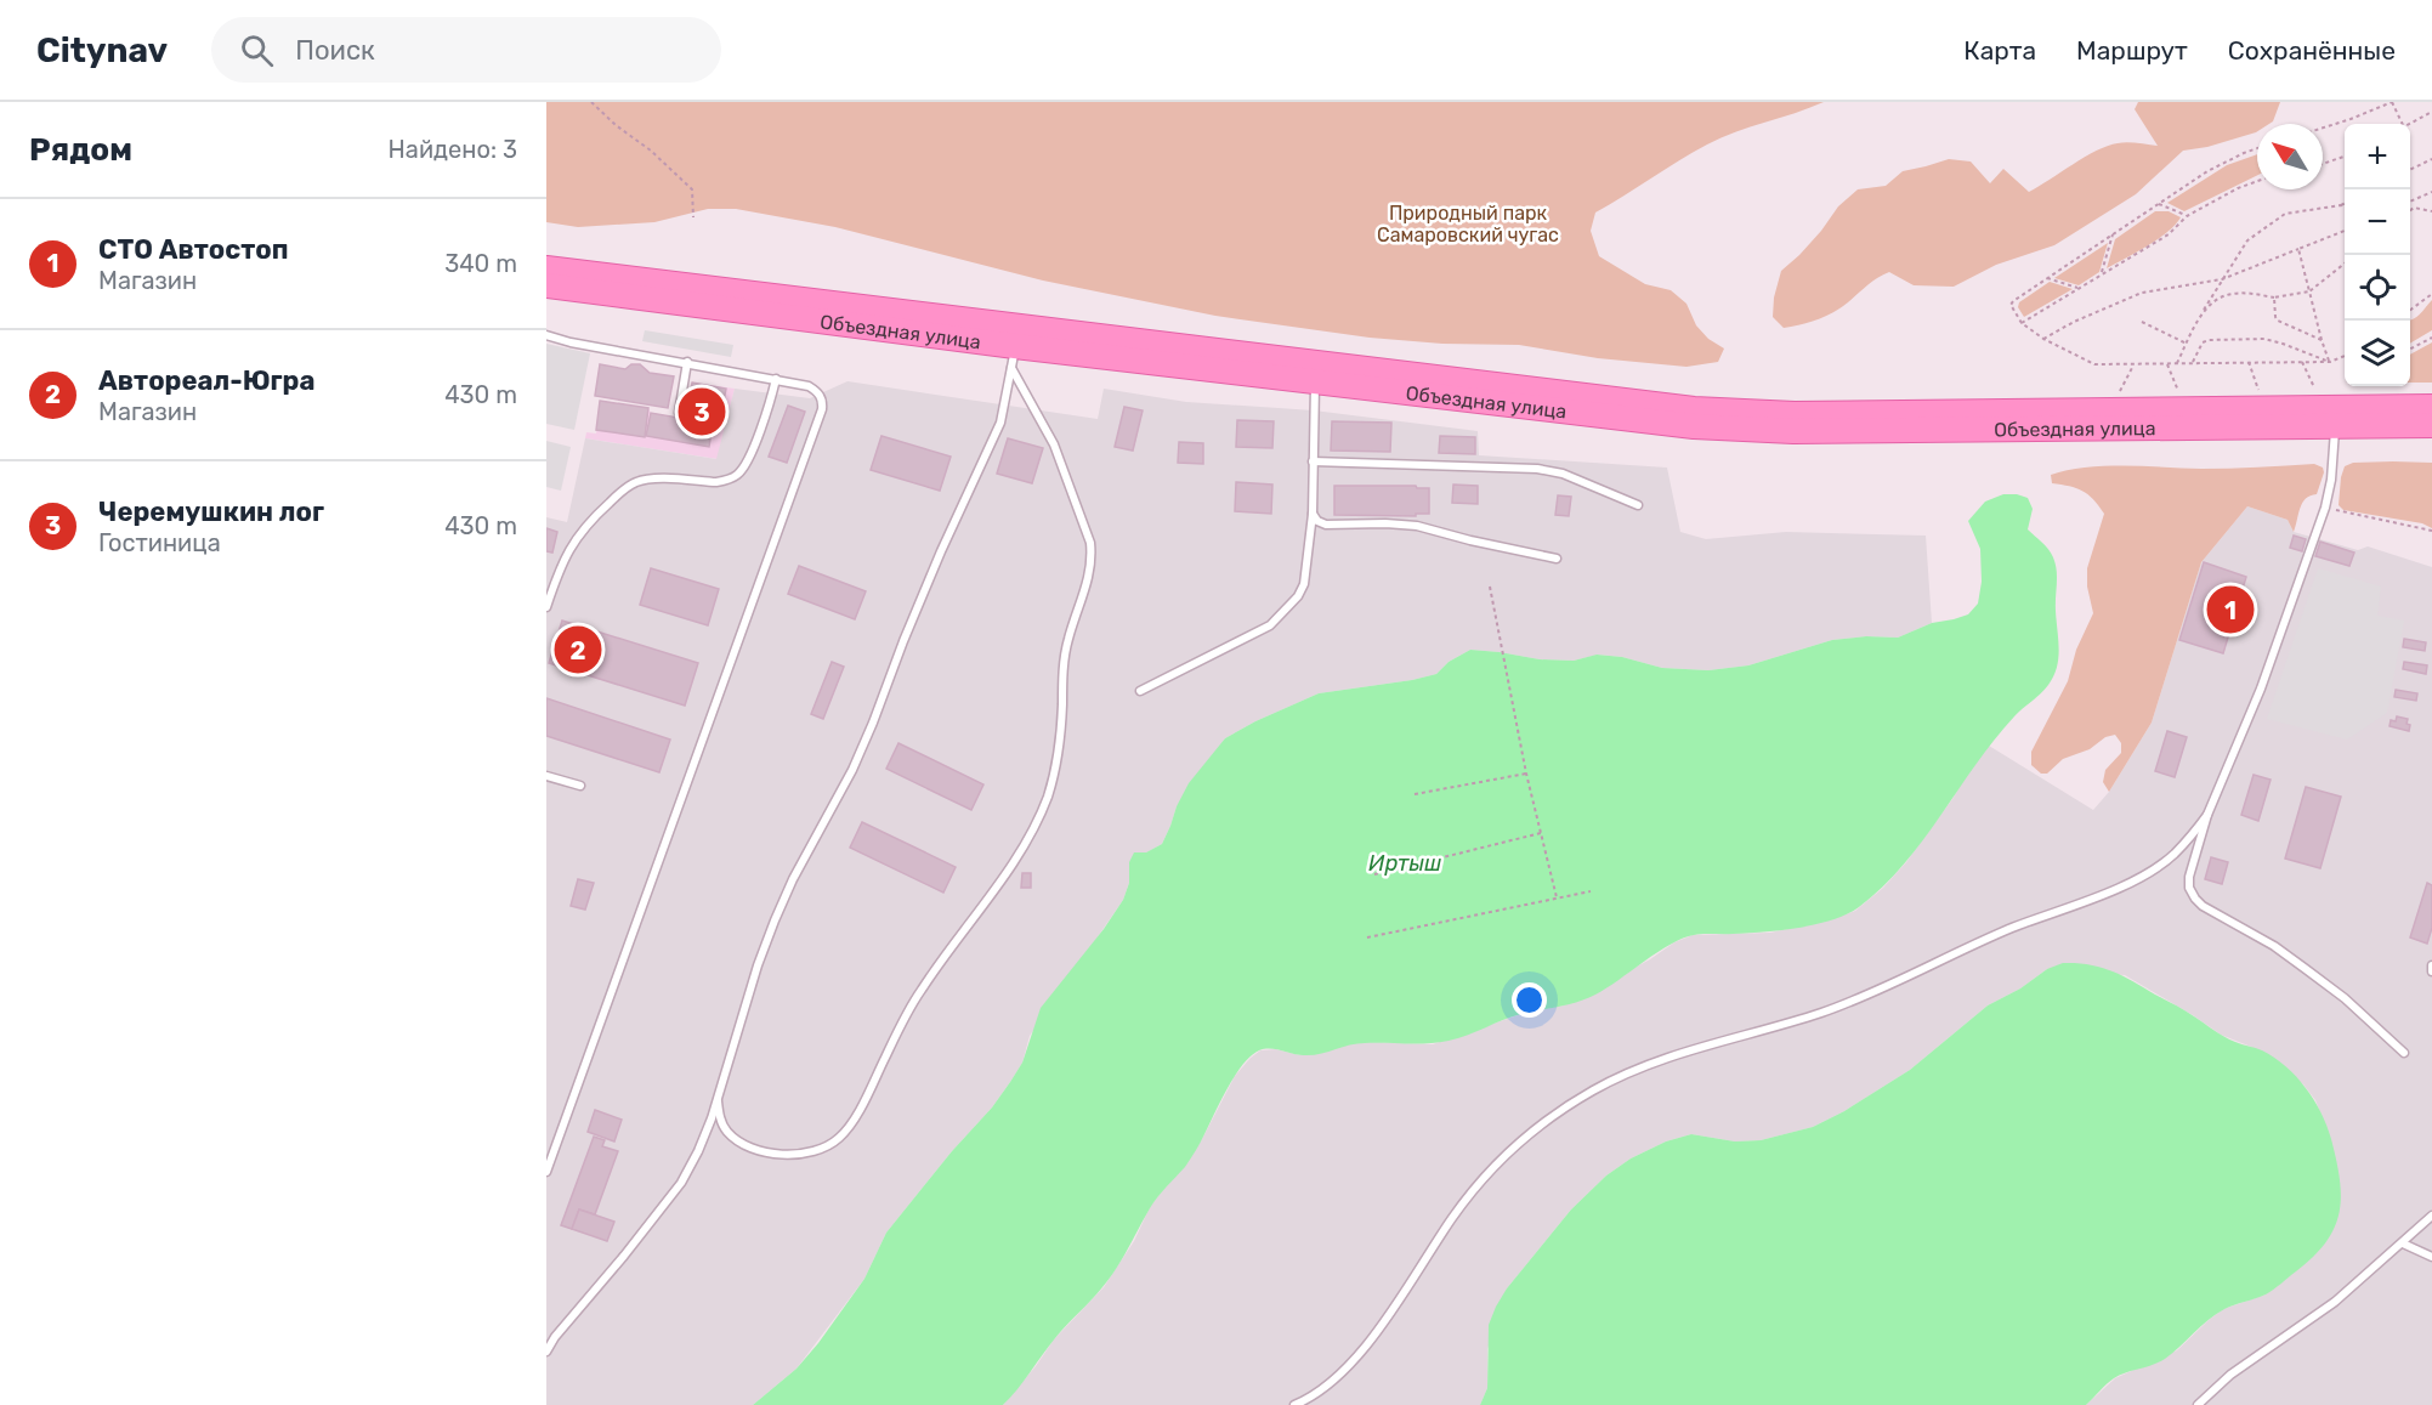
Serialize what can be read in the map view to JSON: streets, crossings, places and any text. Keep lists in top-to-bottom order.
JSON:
{
  "streets": {
    "main road": ["Объездная улица"]
  },
  "water": ["Иртыш"],
  "parks": ["Природный парк Самаровский чугас"],
  "north": "top left",
  "page": {
    "header": "Citynav",
    "search": "Поиск",
    "nav": ["Карта", "Маршрут", "Сохранённые"],
    "heading": ["Рядом", "Найдено: 3"],
    "map_buttons": ["+", "−"],
    "list": [
      {
        "mark": "1",
        "name": "СТО Автостоп",
        "note": "Магазин",
        "value": "340 m"
      },
      {
        "mark": "2",
        "name": "Автореал-Югра",
        "note": "Магазин",
        "value": "430 m"
      },
      {
        "mark": "3",
        "name": "Черемушкин лог",
        "note": "Гостиница",
        "value": "430 m"
      }
    ],
    "pins": ["3", "1", "2"]
  }
}
